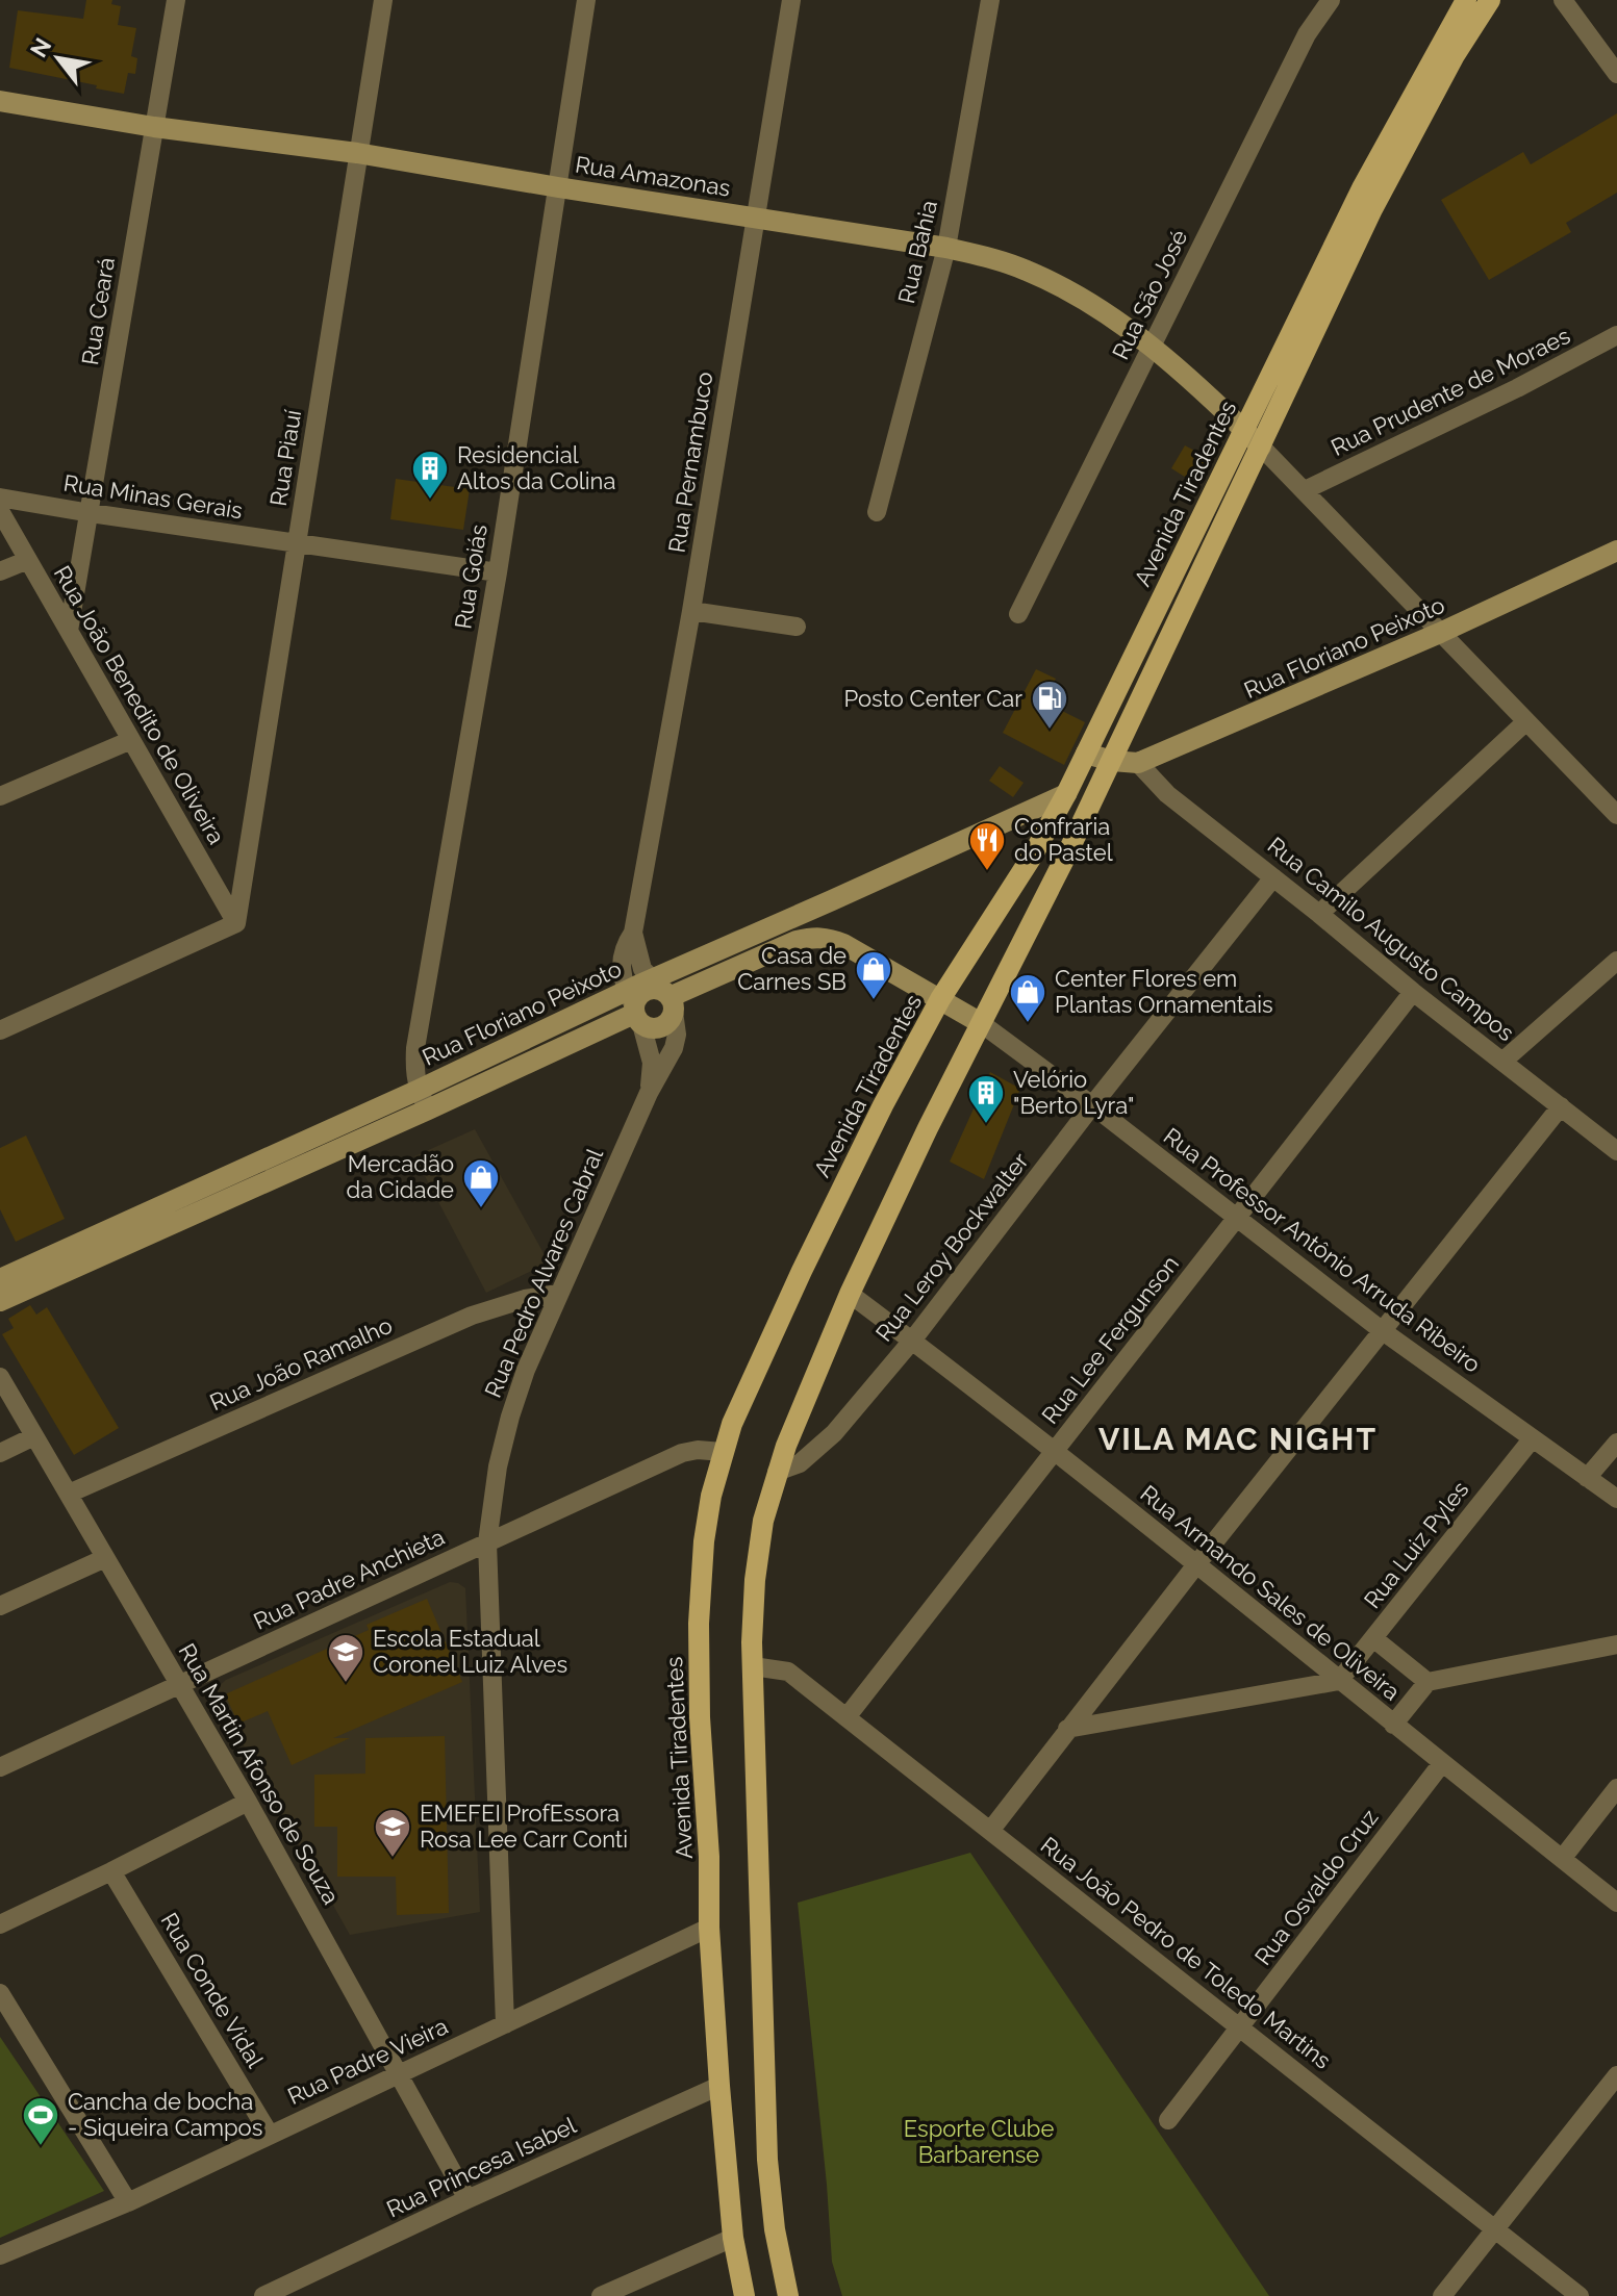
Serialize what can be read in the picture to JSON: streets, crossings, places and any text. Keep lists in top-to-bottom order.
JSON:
{
  "streets": {
    "main road": [
      "Rua Amazonas",
      "Avenida Tiradentes",
      "Rua Floriano Peixoto",
      "Rua Professor Antônio Arruda Ribeiro"
    ],
    "street": [
      "Rua Bahia",
      "Rua São José",
      "Rua Ceará",
      "Rua Prudente de Moraes",
      "Rua Piauí",
      "Rua Pernambuco",
      "Rua Minas Gerais",
      "Rua Goiás",
      "Rua João Benedito de Oliveira",
      "Rua Camilo Augusto Campos",
      "Rua Leroy Bockwalter",
      "Rua Pedro Alvares Cabral",
      "Rua Lee Fergunson",
      "Rua João Ramalho",
      "Rua Luiz Pyles",
      "Rua Padre Anchieta",
      "Rua Armando Sales de Oliveira",
      "Rua Martin Afonso de Souza",
      "Rua Osvaldo Cruz",
      "Rua João Pedro de Toledo Martins",
      "Rua Conde Vidal",
      "Rua Padre Vieira",
      "Rua Princesa Isabel"
    ]
  },
  "crossings": [
    ["Rua Amazonas", "Rua Bahia"],
    ["Rua Amazonas", "Rua São José"],
    ["Rua Amazonas", "Rua Ceará"],
    ["Rua Amazonas", "Rua Piauí"],
    ["Rua Amazonas", "Rua Pernambuco"],
    ["Rua Amazonas", "Avenida Tiradentes"],
    ["Rua Amazonas", "Rua Goiás"],
    ["Rua Ceará", "Rua Minas Gerais"],
    ["Rua Ceará", "Rua João Benedito de Oliveira"],
    ["Rua Piauí", "Rua Minas Gerais"],
    ["Rua Piauí", "Rua João Benedito de Oliveira"],
    ["Rua Pernambuco", "Rua Floriano Peixoto"],
    ["Rua Pernambuco", "Rua Pedro Alvares Cabral"],
    ["Avenida Tiradentes", "Rua Floriano Peixoto"],
    ["Avenida Tiradentes", "Rua Leroy Bockwalter"],
    ["Avenida Tiradentes", "Rua Professor Antônio Arruda Ribeiro"],
    ["Avenida Tiradentes", "Rua Padre Anchieta"],
    ["Avenida Tiradentes", "Rua Armando Sales de Oliveira"],
    ["Avenida Tiradentes", "Rua João Pedro de Toledo Martins"],
    ["Avenida Tiradentes", "Rua Padre Vieira"],
    ["Avenida Tiradentes", "Rua Princesa Isabel"],
    ["Rua Minas Gerais", "Rua Goiás"],
    ["Rua Goiás", "Rua Floriano Peixoto"],
    ["Rua Floriano Peixoto", "Rua Camilo Augusto Campos"],
    ["Rua Floriano Peixoto", "Rua Professor Antônio Arruda Ribeiro"],
    ["Rua Floriano Peixoto", "Rua Pedro Alvares Cabral"],
    ["Rua Camilo Augusto Campos", "Rua Leroy Bockwalter"],
    ["Rua Camilo Augusto Campos", "Rua Lee Fergunson"],
    ["Rua Leroy Bockwalter", "Rua Professor Antônio Arruda Ribeiro"],
    ["Rua Leroy Bockwalter", "Rua Armando Sales de Oliveira"],
    ["Rua Professor Antônio Arruda Ribeiro", "Rua Lee Fergunson"],
    ["Rua Professor Antônio Arruda Ribeiro", "Rua Luiz Pyles"],
    ["Rua Pedro Alvares Cabral", "Rua João Ramalho"],
    ["Rua Pedro Alvares Cabral", "Rua Padre Anchieta"],
    ["Rua Pedro Alvares Cabral", "Rua Padre Vieira"],
    ["Rua Lee Fergunson", "Rua Armando Sales de Oliveira"],
    ["Rua Lee Fergunson", "Rua João Pedro de Toledo Martins"],
    ["Rua João Ramalho", "Rua Martin Afonso de Souza"],
    ["Rua Luiz Pyles", "Rua Armando Sales de Oliveira"],
    ["Rua Padre Anchieta", "Rua Martin Afonso de Souza"],
    ["Rua Armando Sales de Oliveira", "Rua Osvaldo Cruz"],
    ["Rua Martin Afonso de Souza", "Rua Padre Vieira"],
    ["Rua Martin Afonso de Souza", "Rua Princesa Isabel"],
    ["Rua Osvaldo Cruz", "Rua João Pedro de Toledo Martins"],
    ["Rua Conde Vidal", "Rua Padre Vieira"]
  ],
  "districts": ["VILA MAC NIGHT"],
  "parks": ["Esporte Clube Barbarense"],
  "places": {
    "building": ["Residencial Altos da Colina", "Velório \"Berto Lyra\""],
    "fuel station": ["Posto Center Car"],
    "restaurant": ["Confraria do Pastel"],
    "shop": ["Casa de Carnes SB", "Center Flores em Plantas Ornamentais", "Mercadão da Cidade"],
    "school or university": ["Escola Estadual Coronel Luiz Alves", "EMEFEI ProfEssora Rosa Lee Carr Conti"],
    "sports": ["Cancha de bocha - Siqueira Campos"]
  },
  "north": "top left"
}
